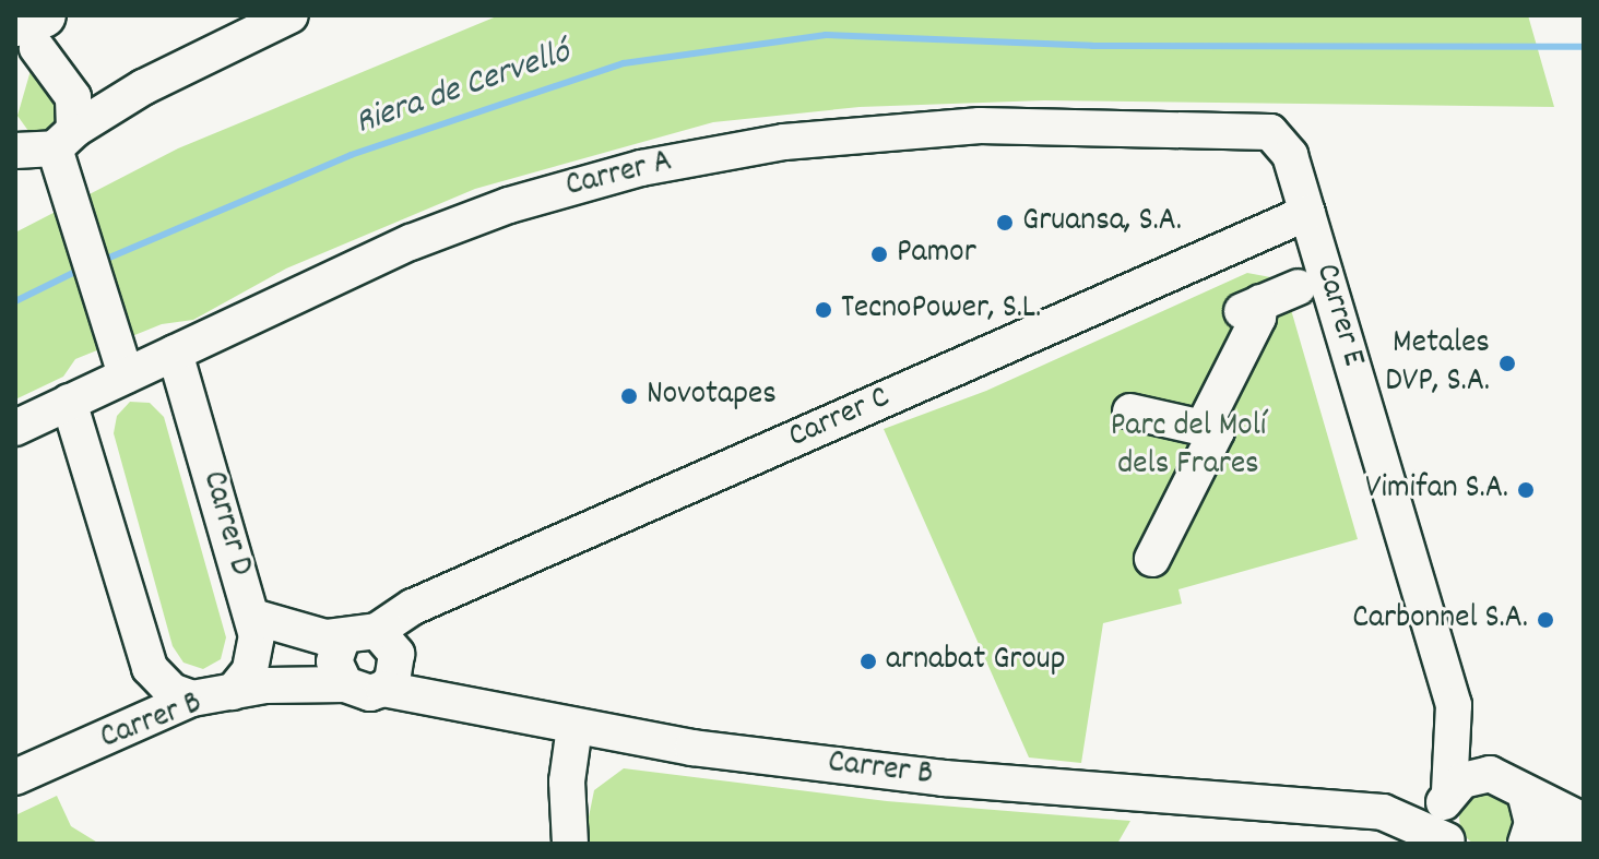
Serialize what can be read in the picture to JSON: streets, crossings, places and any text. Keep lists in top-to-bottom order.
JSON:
{
  "streets": {
    "street": [
      "Carrer A",
      "Carrer E",
      "Carrer C",
      "Carrer D",
      "Carrer B"
    ]
  },
  "crossings": [
    ["Carrer A", "Carrer E"],
    ["Carrer A", "Carrer D"],
    ["Carrer E", "Carrer C"],
    ["Carrer E", "Carrer B"],
    ["Carrer C", "Carrer B"],
    ["Carrer D", "Carrer B"]
  ],
  "water": ["Riera de Cervelló"],
  "parks": ["Parc del Molí dels Frares"],
  "places": [
    "Gruansa, S.A.",
    "Pamor",
    "TecnoPower, S.L.",
    "Metales DVP, S.A.",
    "Novotapes",
    "Vimifan S.A.",
    "Carbonnel S.A.",
    "arnabat Group"
  ]
}
